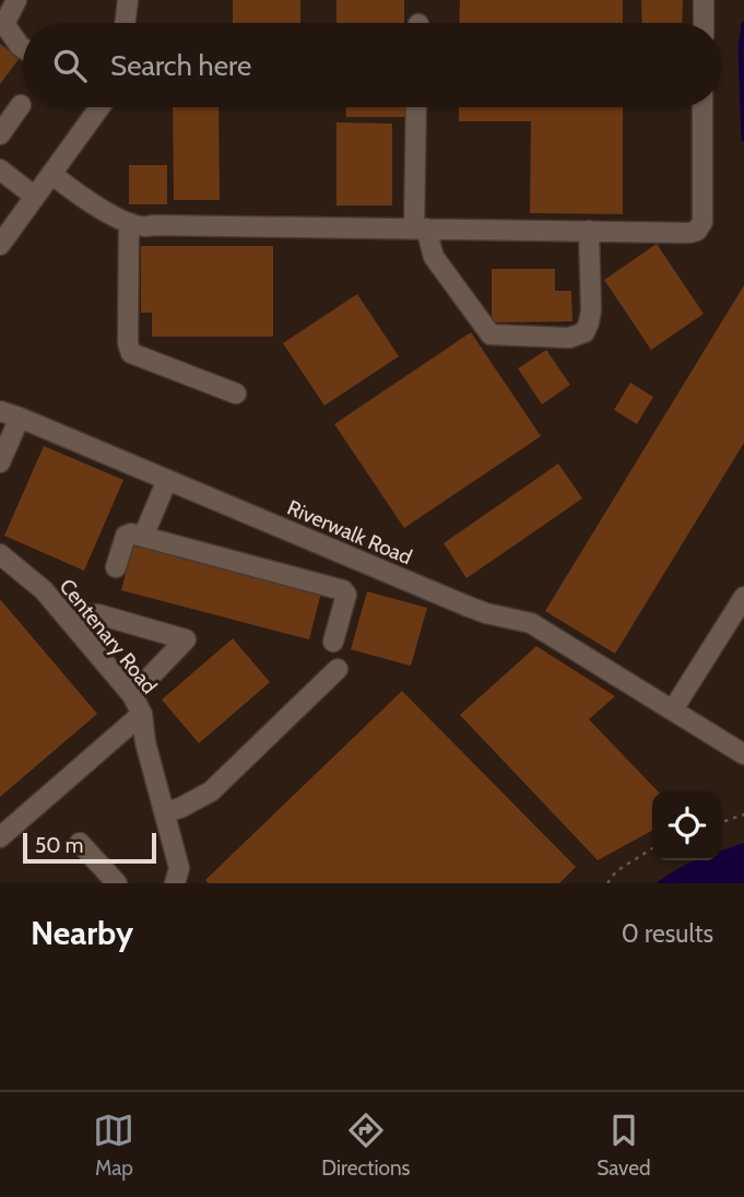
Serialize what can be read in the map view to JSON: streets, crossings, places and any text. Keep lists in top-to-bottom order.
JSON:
{
  "streets": {
    "street": ["Riverwalk Road", "Centenary Road"]
  },
  "scale_bar": "50 m",
  "page": {
    "search": "Search here",
    "scale": "50 m",
    "heading": ["Nearby", "0 results"],
    "nav": ["Map", "Directions", "Saved"]
  }
}
